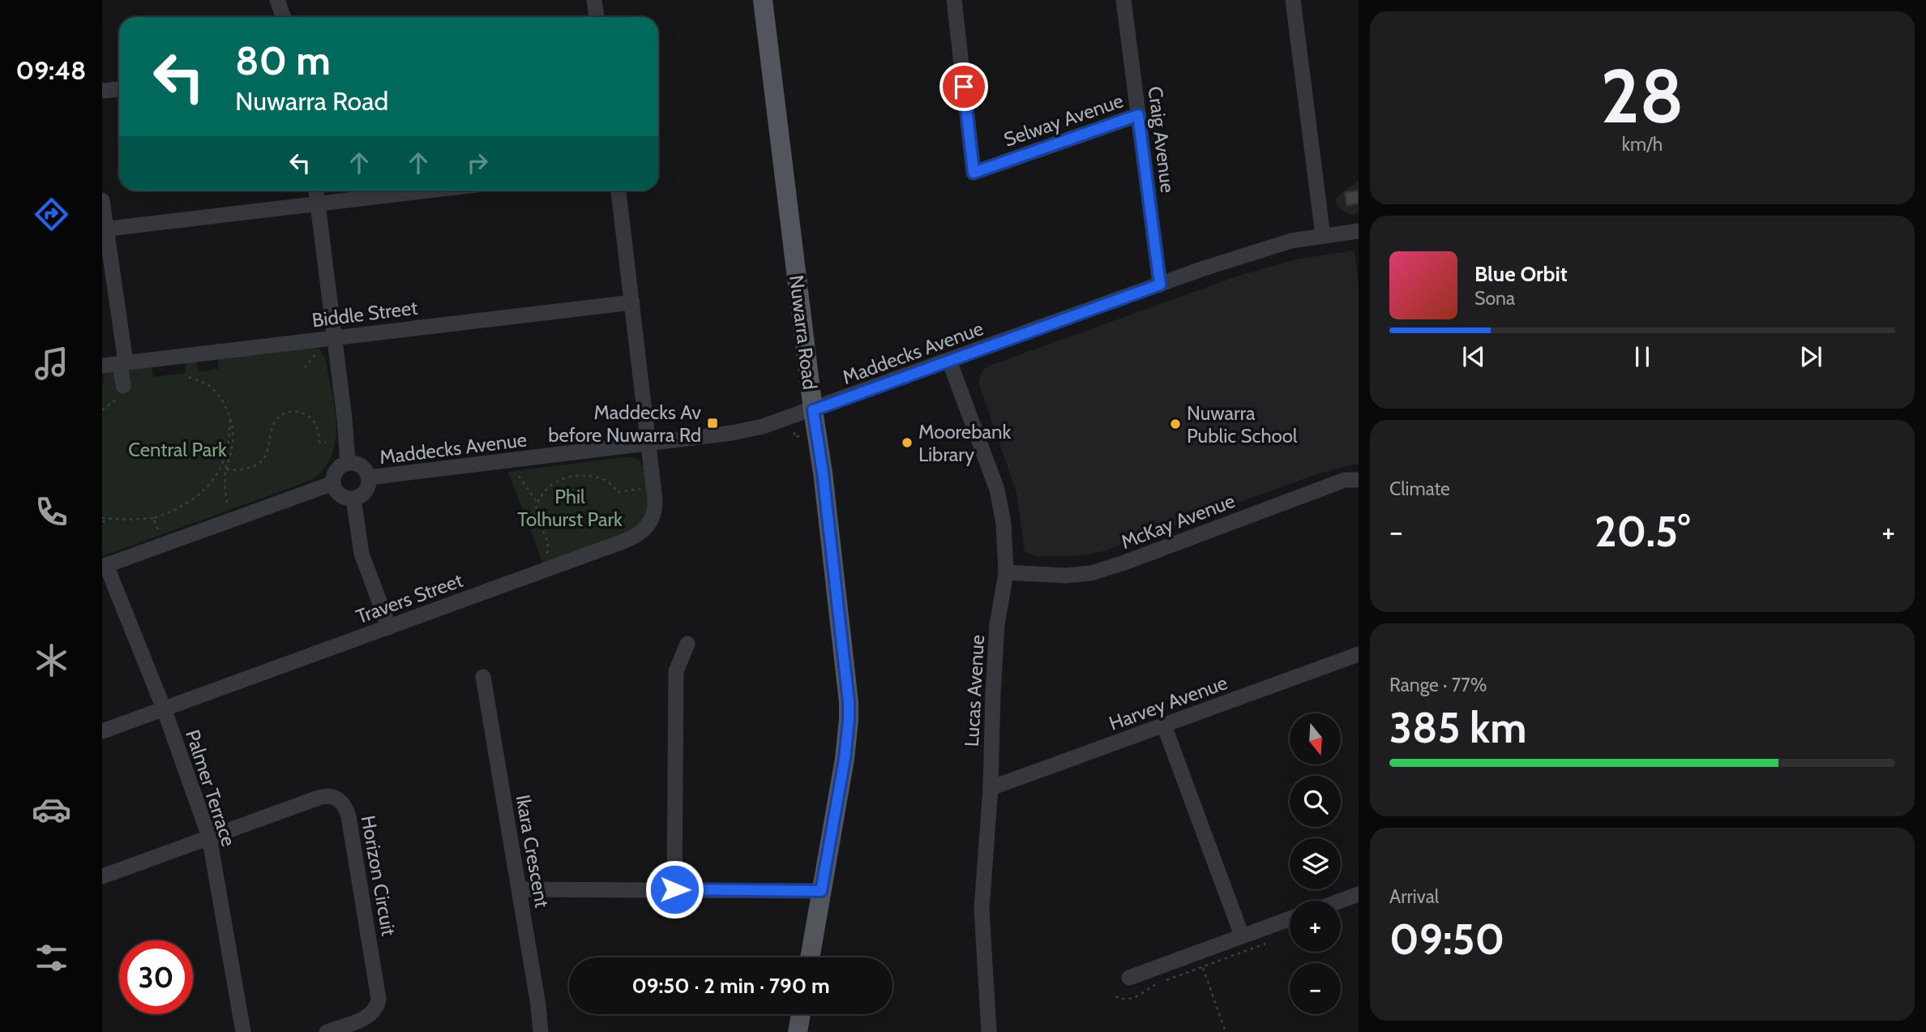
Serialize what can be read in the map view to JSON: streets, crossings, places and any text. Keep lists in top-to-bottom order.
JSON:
{
  "streets": {
    "main road": ["Nuwarra Road"],
    "street": [
      "Selway Avenue",
      "Craig Avenue",
      "Biddle Street",
      "Maddecks Avenue",
      "McKay Avenue",
      "Travers Street",
      "Lucas Avenue",
      "Harvey Avenue",
      "Palmer Terrace",
      "Ikara Crescent",
      "Horizon Circuit"
    ]
  },
  "crossings": [
    ["Selway Avenue", "Craig Avenue"],
    ["Craig Avenue", "Maddecks Avenue"],
    ["Biddle Street", "Travers Street"],
    ["Nuwarra Road", "Maddecks Avenue"],
    ["Maddecks Avenue", "Travers Street"],
    ["Maddecks Avenue", "Lucas Avenue"],
    ["McKay Avenue", "Lucas Avenue"],
    ["Travers Street", "Palmer Terrace"],
    ["Lucas Avenue", "Harvey Avenue"],
    ["Palmer Terrace", "Horizon Circuit"]
  ],
  "parks": ["Central Park", "Phil Tolhurst Park"],
  "places": {
    "transit": ["Maddecks Av before Nuwarra Rd"],
    "other": ["Nuwarra Public School", "Moorebank Library"]
  },
  "north": "bottom",
  "page": {
    "tabs": "09:48",
    "tile": [
      ["28", "km/h"],
      "Climate",
      ["Range · 77%", "385 km"],
      ["Arrival", "09:50"]
    ],
    "turn": ["80 m", "Nuwarra Road"],
    "song": ["Blue Orbit", "Sona"],
    "heat": ["−", "20.5°", "+"],
    "map_buttons": ["+", "−"],
    "limit": "30",
    "trip": "09:50 · 2 min · 790 m"
  }
}
